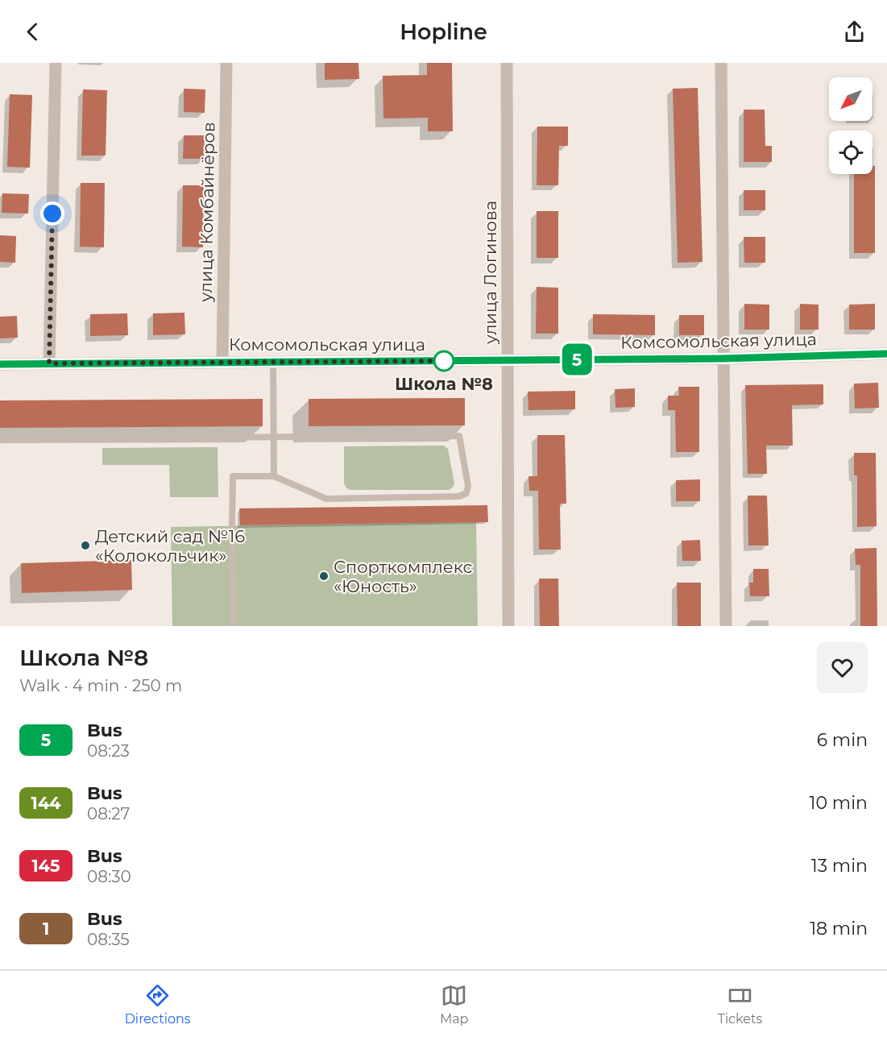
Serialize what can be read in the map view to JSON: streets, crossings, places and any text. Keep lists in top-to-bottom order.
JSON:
{
  "streets": {
    "street": ["улица Комбайнёров", "улица Логинова", "Комсомольская улица"]
  },
  "crossings": [
    ["улица Комбайнёров", "Комсомольская улица"],
    ["улица Логинова", "Комсомольская улица"]
  ],
  "places": ["Школа №8", "Детский сад №16 «Колокольчик»", "Спорткомплекс «Юность»"],
  "lines": ["bus line 5"],
  "north": "bottom left",
  "page": {
    "header": "Hopline",
    "on_map": "5",
    "heading": ["Школа №8", "Walk · 4 min · 250 m"],
    "list": [
      {
        "mark": "5",
        "name": "Bus",
        "note": "08:23",
        "value": "6 min"
      },
      {
        "mark": "144",
        "name": "Bus",
        "note": "08:27",
        "value": "10 min"
      },
      {
        "mark": "145",
        "name": "Bus",
        "note": "08:30",
        "value": "13 min"
      },
      {
        "mark": "1",
        "name": "Bus",
        "note": "08:35",
        "value": "18 min"
      }
    ],
    "tabs": ["Directions", "Map", "Tickets"]
  }
}
